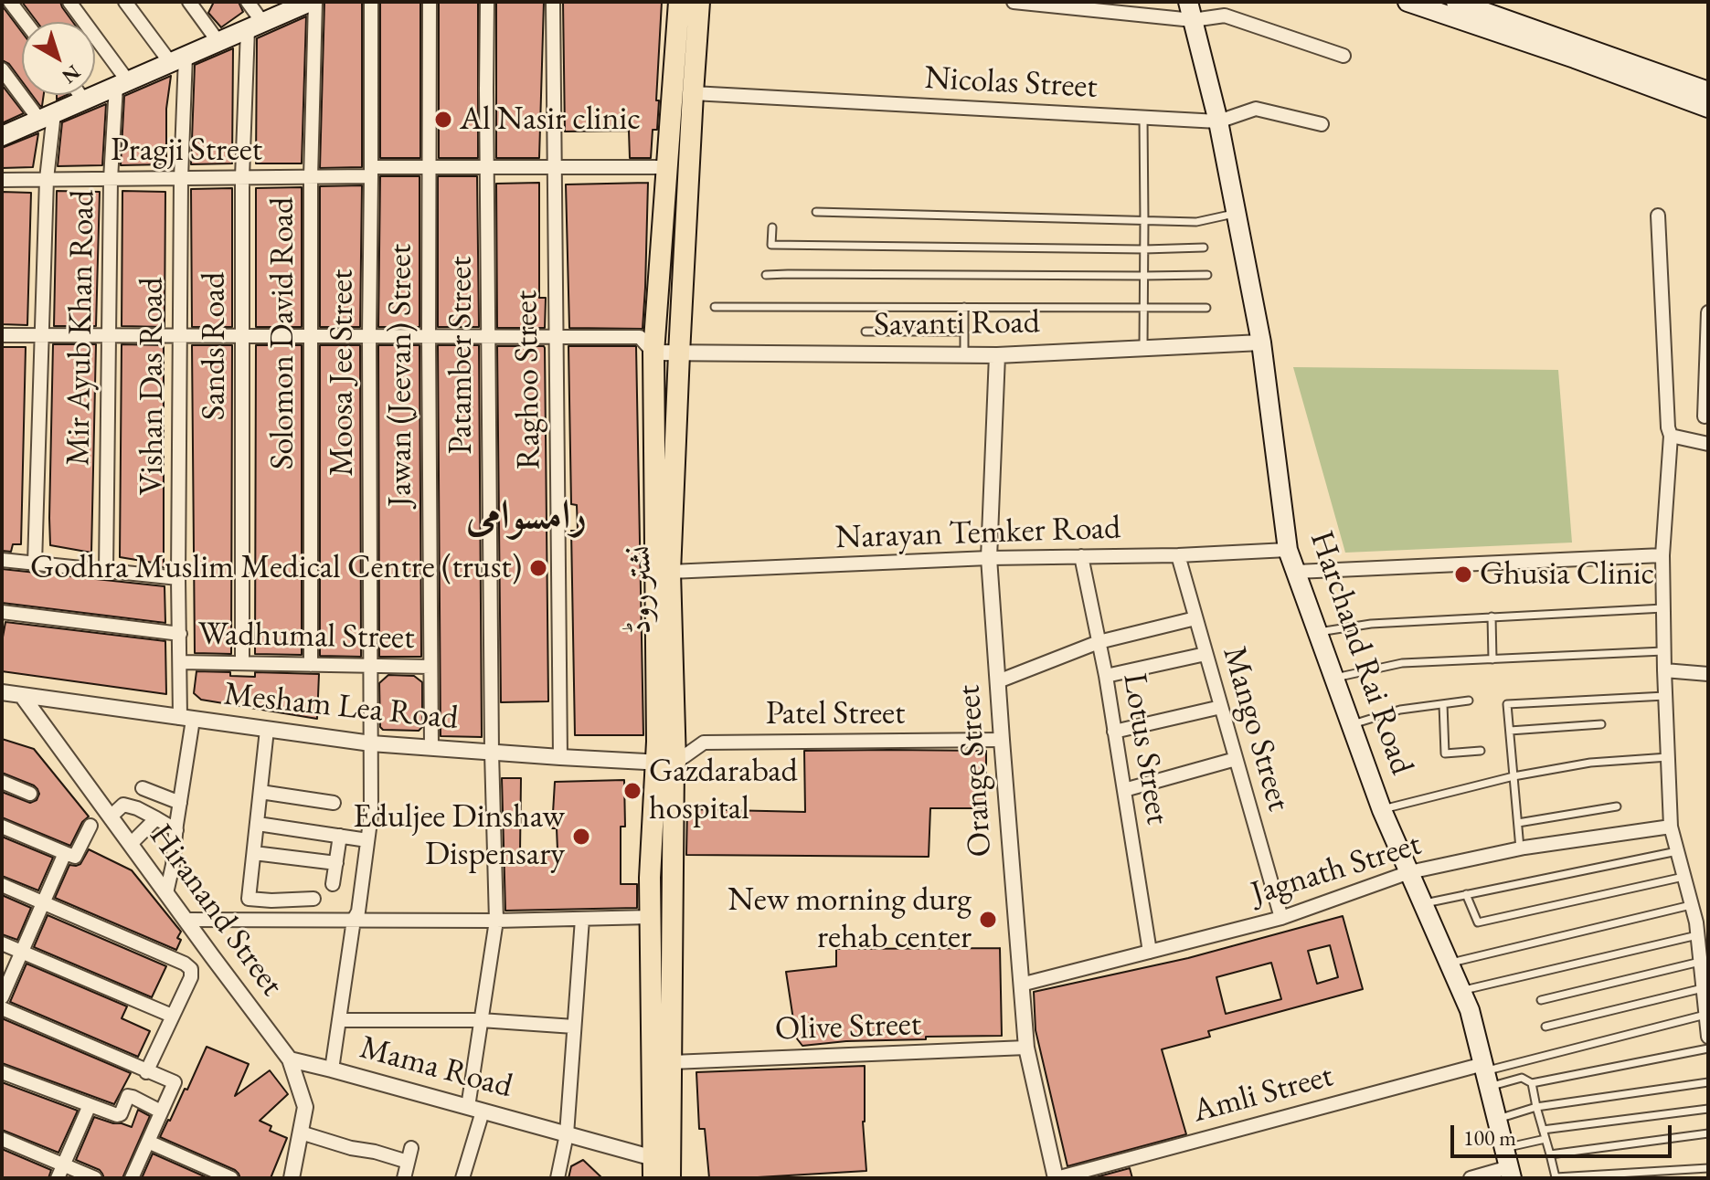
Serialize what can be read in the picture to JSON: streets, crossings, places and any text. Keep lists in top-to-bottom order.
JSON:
{
  "streets": {
    "main road": ["نشتر روڈ", "Harchand Rai Road"],
    "street": [
      "Nicolas Street",
      "Pragji Street",
      "Savanti Road",
      "Mir Ayub Khan Road",
      "Solomon David Road",
      "Sands Road",
      "Patamber Street",
      "Moosa Jee Street",
      "Jawan (Jeevan) Street",
      "Raghoo Street",
      "Vishan Das Road",
      "Narayan Temker Road",
      "Wadhumal Street",
      "Mesham Lea Road",
      "Patel Street",
      "Mango Street",
      "Lotus Street",
      "Orange Street",
      "Jagnath Street",
      "Hiranand Street",
      "Olive Street",
      "Mama Road",
      "Amli Street"
    ]
  },
  "crossings": [
    ["Nicolas Street", "نشتر روڈ"],
    ["Nicolas Street", "Harchand Rai Road"],
    ["Pragji Street", "Mir Ayub Khan Road"],
    ["Pragji Street", "Solomon David Road"],
    ["Pragji Street", "Sands Road"],
    ["Pragji Street", "Patamber Street"],
    ["Pragji Street", "Moosa Jee Street"],
    ["Pragji Street", "Jawan (Jeevan) Street"],
    ["Pragji Street", "Raghoo Street"],
    ["Pragji Street", "Vishan Das Road"],
    ["Pragji Street", "نشتر روڈ"],
    ["Savanti Road", "نشتر روڈ"],
    ["Savanti Road", "Harchand Rai Road"],
    ["Savanti Road", "Orange Street"],
    ["Solomon David Road", "Wadhumal Street"],
    ["Sands Road", "Wadhumal Street"],
    ["Patamber Street", "Mesham Lea Road"],
    ["Patamber Street", "Mama Road"],
    ["Moosa Jee Street", "Wadhumal Street"],
    ["Moosa Jee Street", "Mesham Lea Road"],
    ["Moosa Jee Street", "Mama Road"],
    ["Jawan (Jeevan) Street", "Wadhumal Street"],
    ["Jawan (Jeevan) Street", "Mesham Lea Road"],
    ["Raghoo Street", "Mesham Lea Road"],
    ["Vishan Das Road", "Wadhumal Street"],
    ["Vishan Das Road", "Mesham Lea Road"],
    ["Vishan Das Road", "Hiranand Street"],
    ["Narayan Temker Road", "نشتر روڈ"],
    ["Narayan Temker Road", "Harchand Rai Road"],
    ["Narayan Temker Road", "Mango Street"],
    ["Narayan Temker Road", "Lotus Street"],
    ["Narayan Temker Road", "Orange Street"],
    ["نشتر روڈ", "Mesham Lea Road"],
    ["نشتر روڈ", "Patel Street"],
    ["نشتر روڈ", "Olive Street"],
    ["نشتر روڈ", "Mama Road"],
    ["Harchand Rai Road", "Jagnath Street"],
    ["Harchand Rai Road", "Amli Street"],
    ["Mesham Lea Road", "Patel Street"],
    ["Mesham Lea Road", "Hiranand Street"],
    ["Patel Street", "Orange Street"],
    ["Mango Street", "Jagnath Street"],
    ["Lotus Street", "Jagnath Street"],
    ["Orange Street", "Jagnath Street"],
    ["Orange Street", "Olive Street"],
    ["Orange Street", "Amli Street"],
    ["Hiranand Street", "Mama Road"]
  ],
  "districts": ["رامسوامی"],
  "places": [
    "Al Nasir clinic",
    "Godhra Muslim Medical Centre (trust)",
    "Ghusia Clinic",
    "Gazdarabad hospital",
    "Eduljee Dinshaw Dispensary",
    "New morning durg rehab center"
  ],
  "scale_bar": "100 m",
  "north": "bottom right"
}
